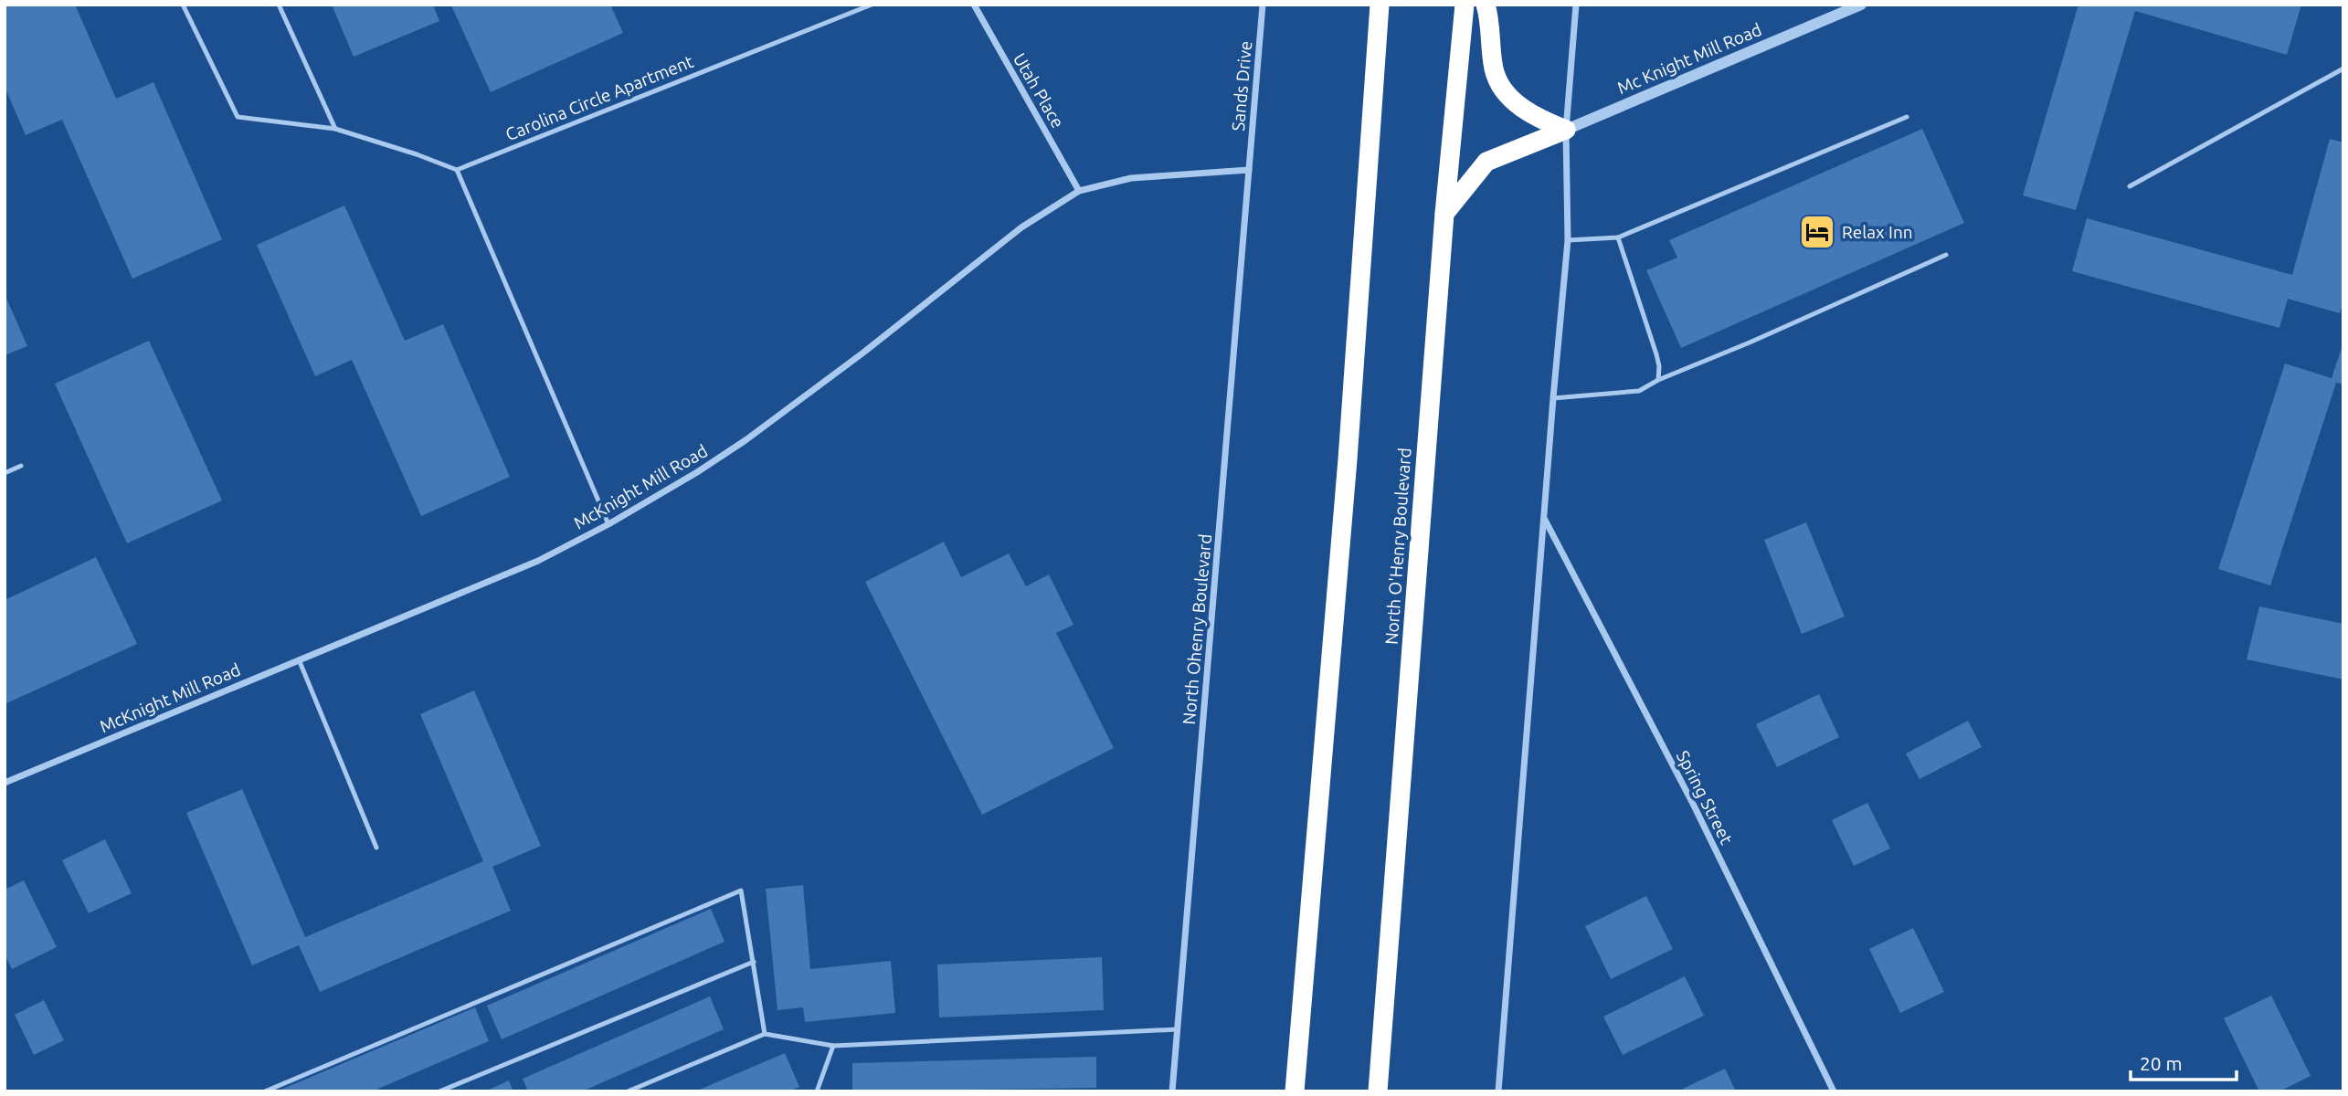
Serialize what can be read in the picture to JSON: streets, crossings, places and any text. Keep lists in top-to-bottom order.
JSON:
{
  "streets": {
    "highway": ["North O'Henry Boulevard"],
    "street": [
      "Mc Knight Mill Road",
      "Sands Drive",
      "Utah Place",
      "McKnight Mill Road",
      "North Ohenry Boulevard",
      "Spring Street"
    ],
    "lane": ["Carolina Circle Apartment"]
  },
  "crossings": [
    ["Sands Drive", "McKnight Mill Road"],
    ["Sands Drive", "North Ohenry Boulevard"],
    ["Utah Place", "McKnight Mill Road"],
    ["McKnight Mill Road", "North Ohenry Boulevard"]
  ],
  "places": {
    "hotel": ["Relax Inn"]
  },
  "scale_bar": "20 m"
}
